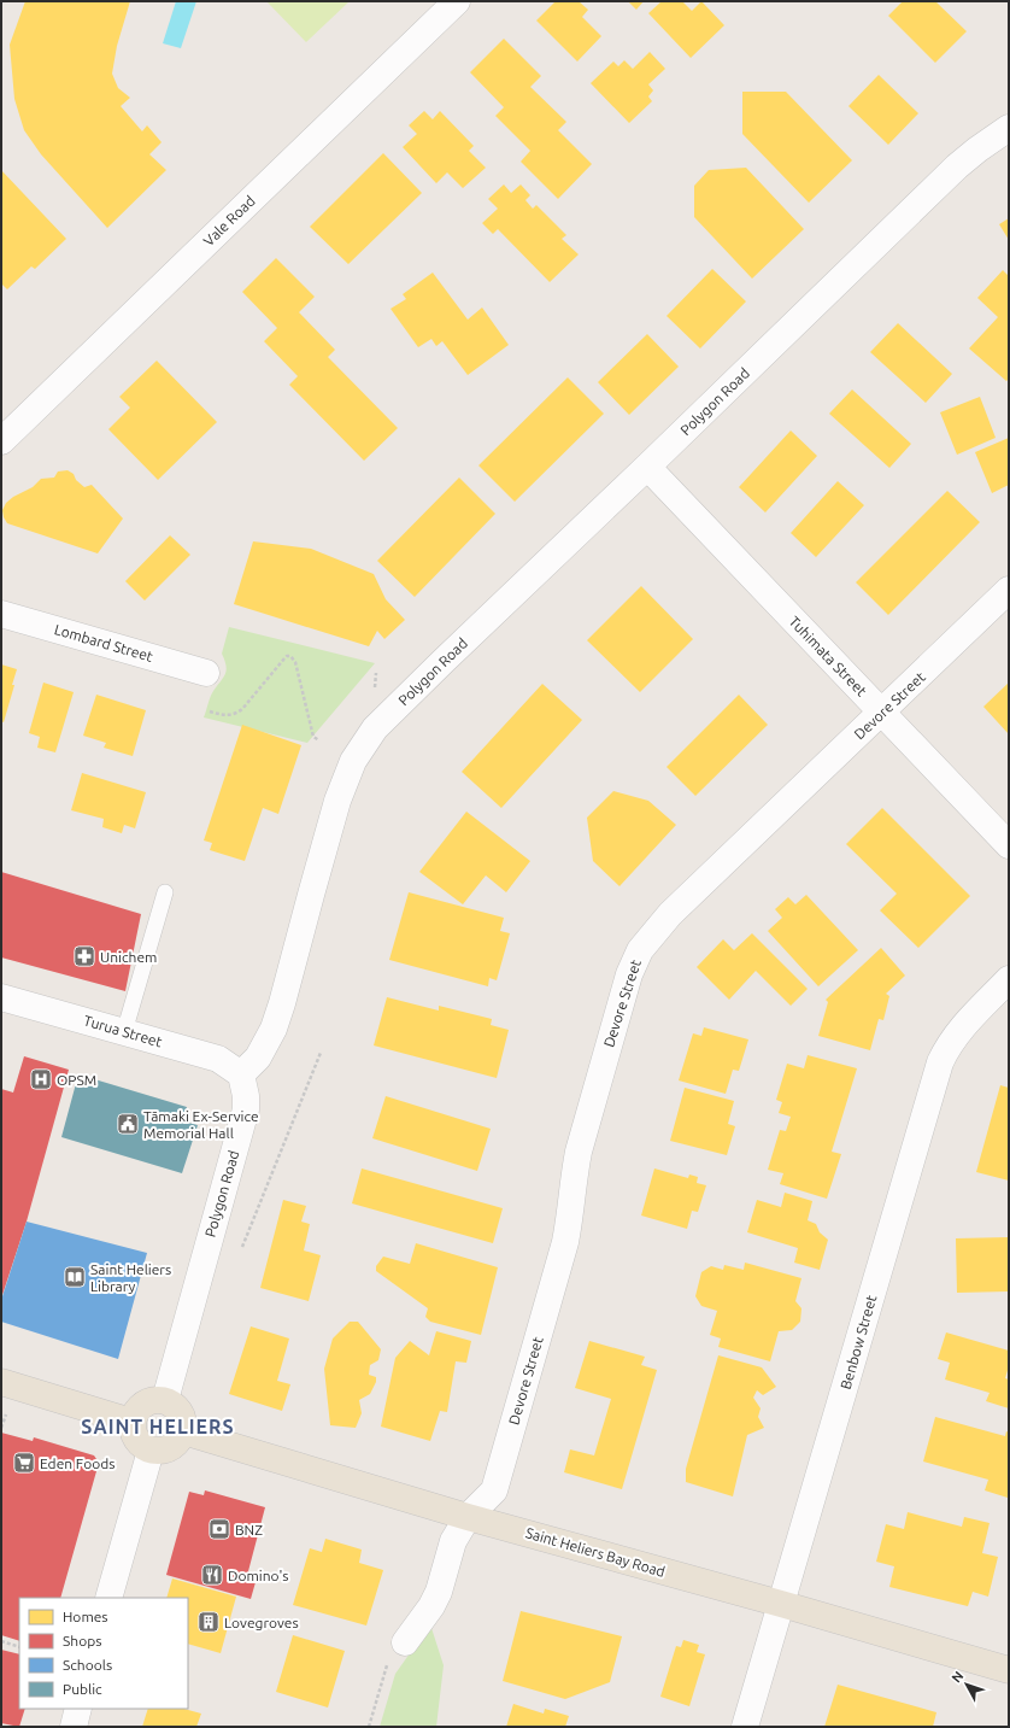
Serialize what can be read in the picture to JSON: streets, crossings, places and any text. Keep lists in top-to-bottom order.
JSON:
{
  "streets": {
    "main road": ["Saint Heliers Bay Road"],
    "street": [
      "Vale Road",
      "Polygon Road",
      "Lombard Street",
      "Tuhimata Street",
      "Devore Street",
      "Turua Street",
      "Benbow Street"
    ]
  },
  "crossings": [
    ["Polygon Road", "Tuhimata Street"],
    ["Polygon Road", "Turua Street"],
    ["Polygon Road", "Saint Heliers Bay Road"],
    ["Tuhimata Street", "Devore Street"],
    ["Devore Street", "Saint Heliers Bay Road"],
    ["Benbow Street", "Saint Heliers Bay Road"]
  ],
  "districts": ["SAINT HELIERS"],
  "places": {
    "pharmacy": ["Unichem"],
    "hospital": ["OPSM"],
    "public building": ["Tāmaki Ex-Service Memorial Hall"],
    "library": ["Saint Heliers Library"],
    "supermarket": ["Eden Foods"],
    "bank": ["BNZ"],
    "restaurant": ["Domino's"],
    "building": ["Lovegroves"]
  },
  "legend": [
    "Homes",
    "Shops",
    "Schools",
    "Public"
  ],
  "north": "top left"
}
